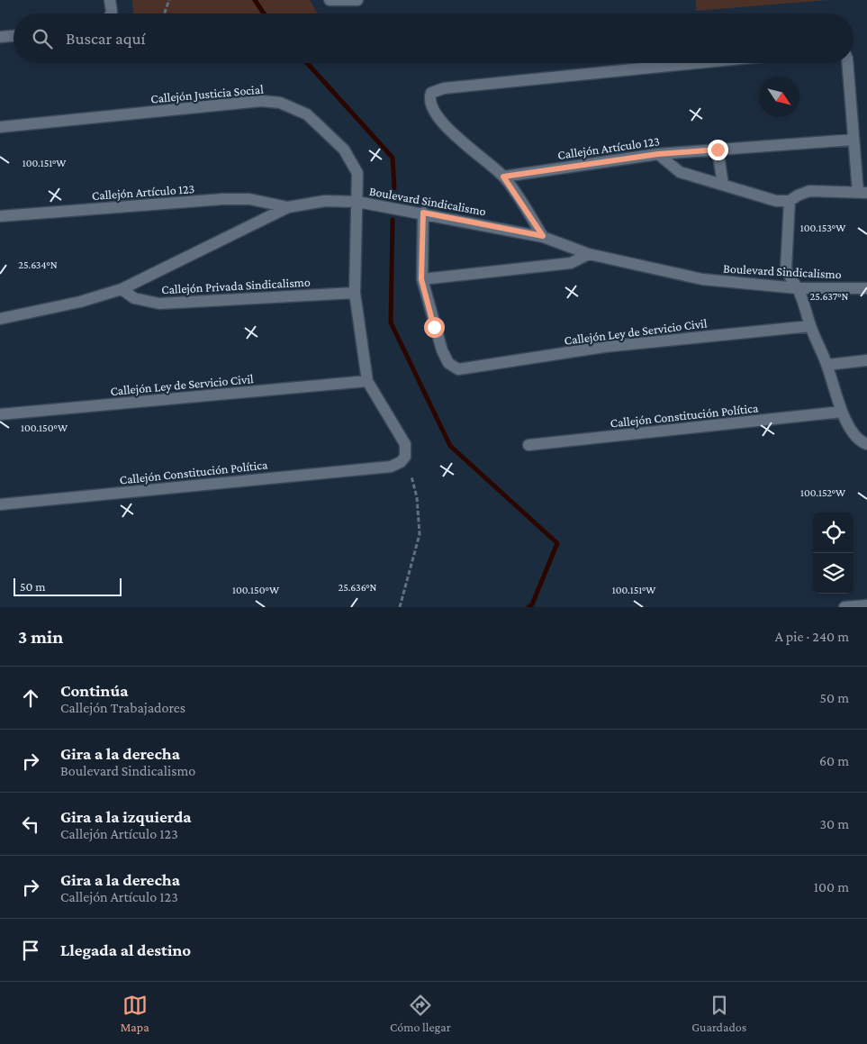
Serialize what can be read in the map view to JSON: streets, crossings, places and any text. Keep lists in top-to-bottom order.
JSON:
{
  "streets": {
    "street": [
      "Callejón Justicia Social",
      "Callejón Artículo 123",
      "Boulevard Sindicalismo",
      "Callejón Privada Sindicalismo",
      "Callejón Ley de Servicio Civil",
      "Callejón Constitución Política"
    ]
  },
  "crossings": [
    ["Callejón Justicia Social", "Boulevard Sindicalismo"],
    ["Callejón Justicia Social", "Callejón Privada Sindicalismo"],
    ["Callejón Justicia Social", "Callejón Ley de Servicio Civil"],
    ["Callejón Justicia Social", "Callejón Constitución Política"],
    ["Callejón Artículo 123", "Boulevard Sindicalismo"],
    ["Boulevard Sindicalismo", "Callejón Privada Sindicalismo"],
    ["Callejón Ley de Servicio Civil", "Callejón Constitución Política"]
  ],
  "scale_bar": "50 m",
  "north": "bottom right",
  "page": {
    "search": "Buscar aquí",
    "scale": "50 m",
    "heading": ["3 min", "A pie · 240 m"],
    "list": [
      ["Continúa", "Callejón Trabajadores", "50 m"],
      ["Gira a la derecha", "Boulevard Sindicalismo", "60 m"],
      ["Gira a la izquierda", "Callejón Artículo 123", "30 m"],
      ["Gira a la derecha", "Callejón Artículo 123", "100 m"],
      "Llegada al destino"
    ],
    "nav": ["Mapa", "Cómo llegar", "Guardados"]
  },
  "coordinates": [
    "100.151°W",
    "100.153°W",
    "25.634°N",
    "25.637°N",
    "100.150°W",
    "100.152°W",
    "25.636°N"
  ]
}
